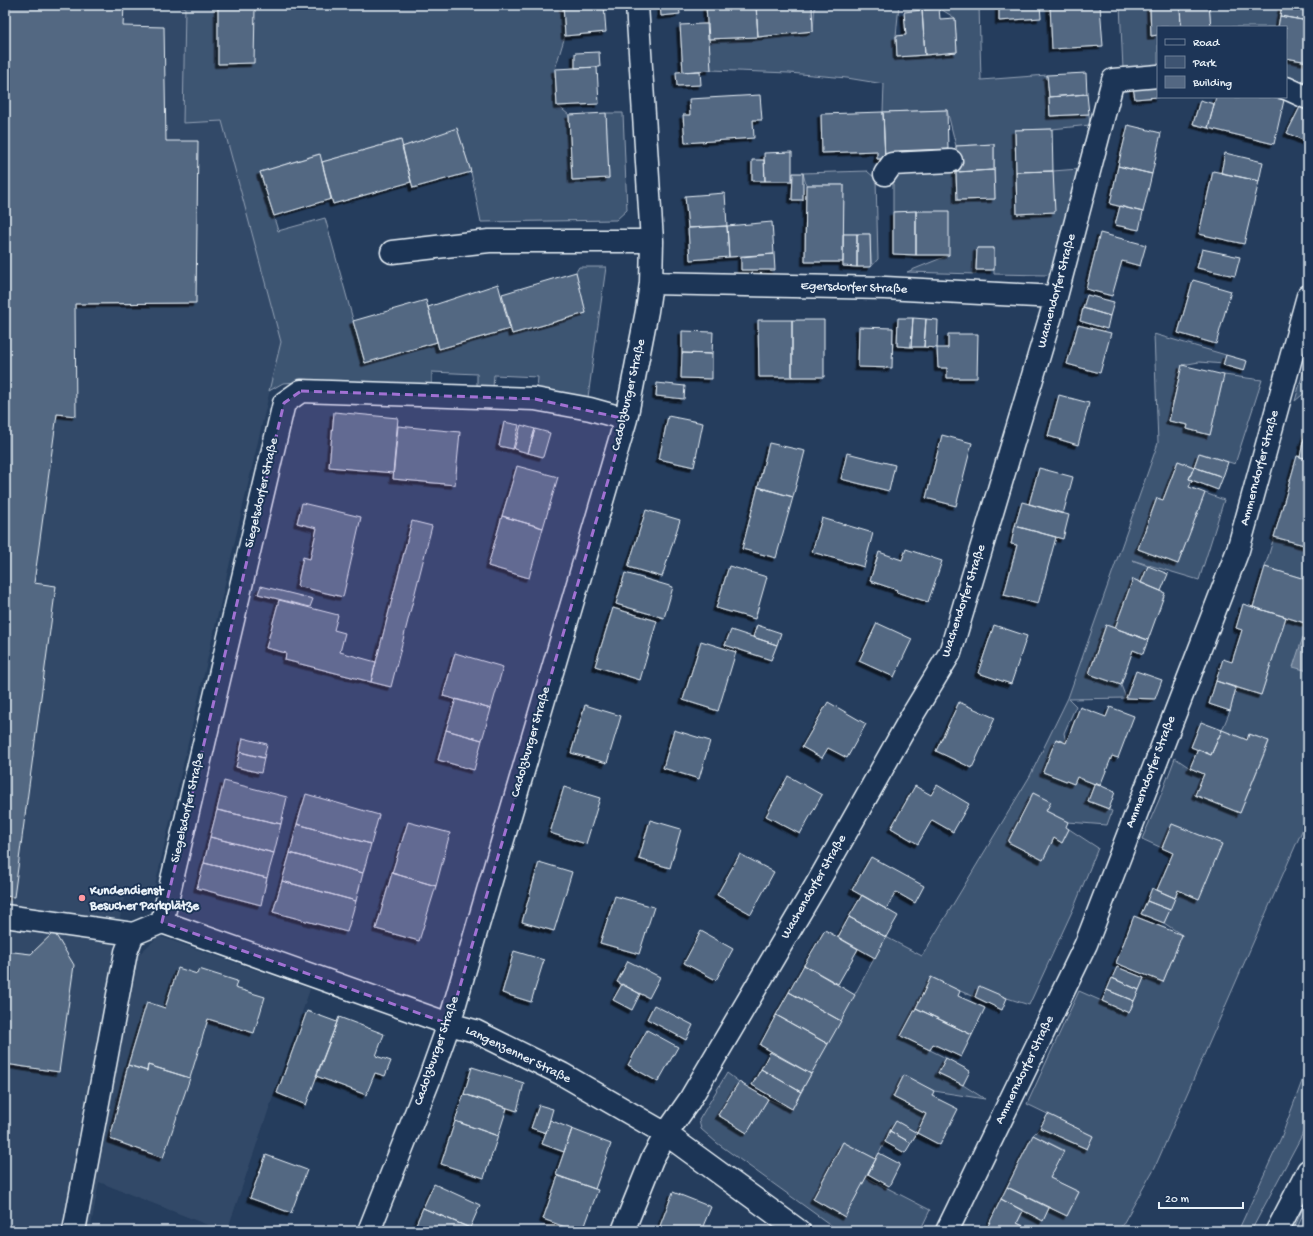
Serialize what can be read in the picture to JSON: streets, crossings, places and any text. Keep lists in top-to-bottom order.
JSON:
{
  "streets": {
    "street": [
      "Egersdorfer Straße",
      "Wachendorfer Straße",
      "Cadolzburger Straße",
      "Ammerndorfer Straße",
      "Siegelsdorfer Straße",
      "Langenzenner Straße"
    ]
  },
  "crossings": [
    ["Egersdorfer Straße", "Wachendorfer Straße"],
    ["Egersdorfer Straße", "Cadolzburger Straße"],
    ["Wachendorfer Straße", "Langenzenner Straße"],
    ["Cadolzburger Straße", "Siegelsdorfer Straße"],
    ["Cadolzburger Straße", "Langenzenner Straße"],
    ["Siegelsdorfer Straße", "Langenzenner Straße"]
  ],
  "places": ["Kundendienst Besucher Parkplätze"],
  "legend": ["Road", "Park", "Building"],
  "scale_bar": "20 m"
}
